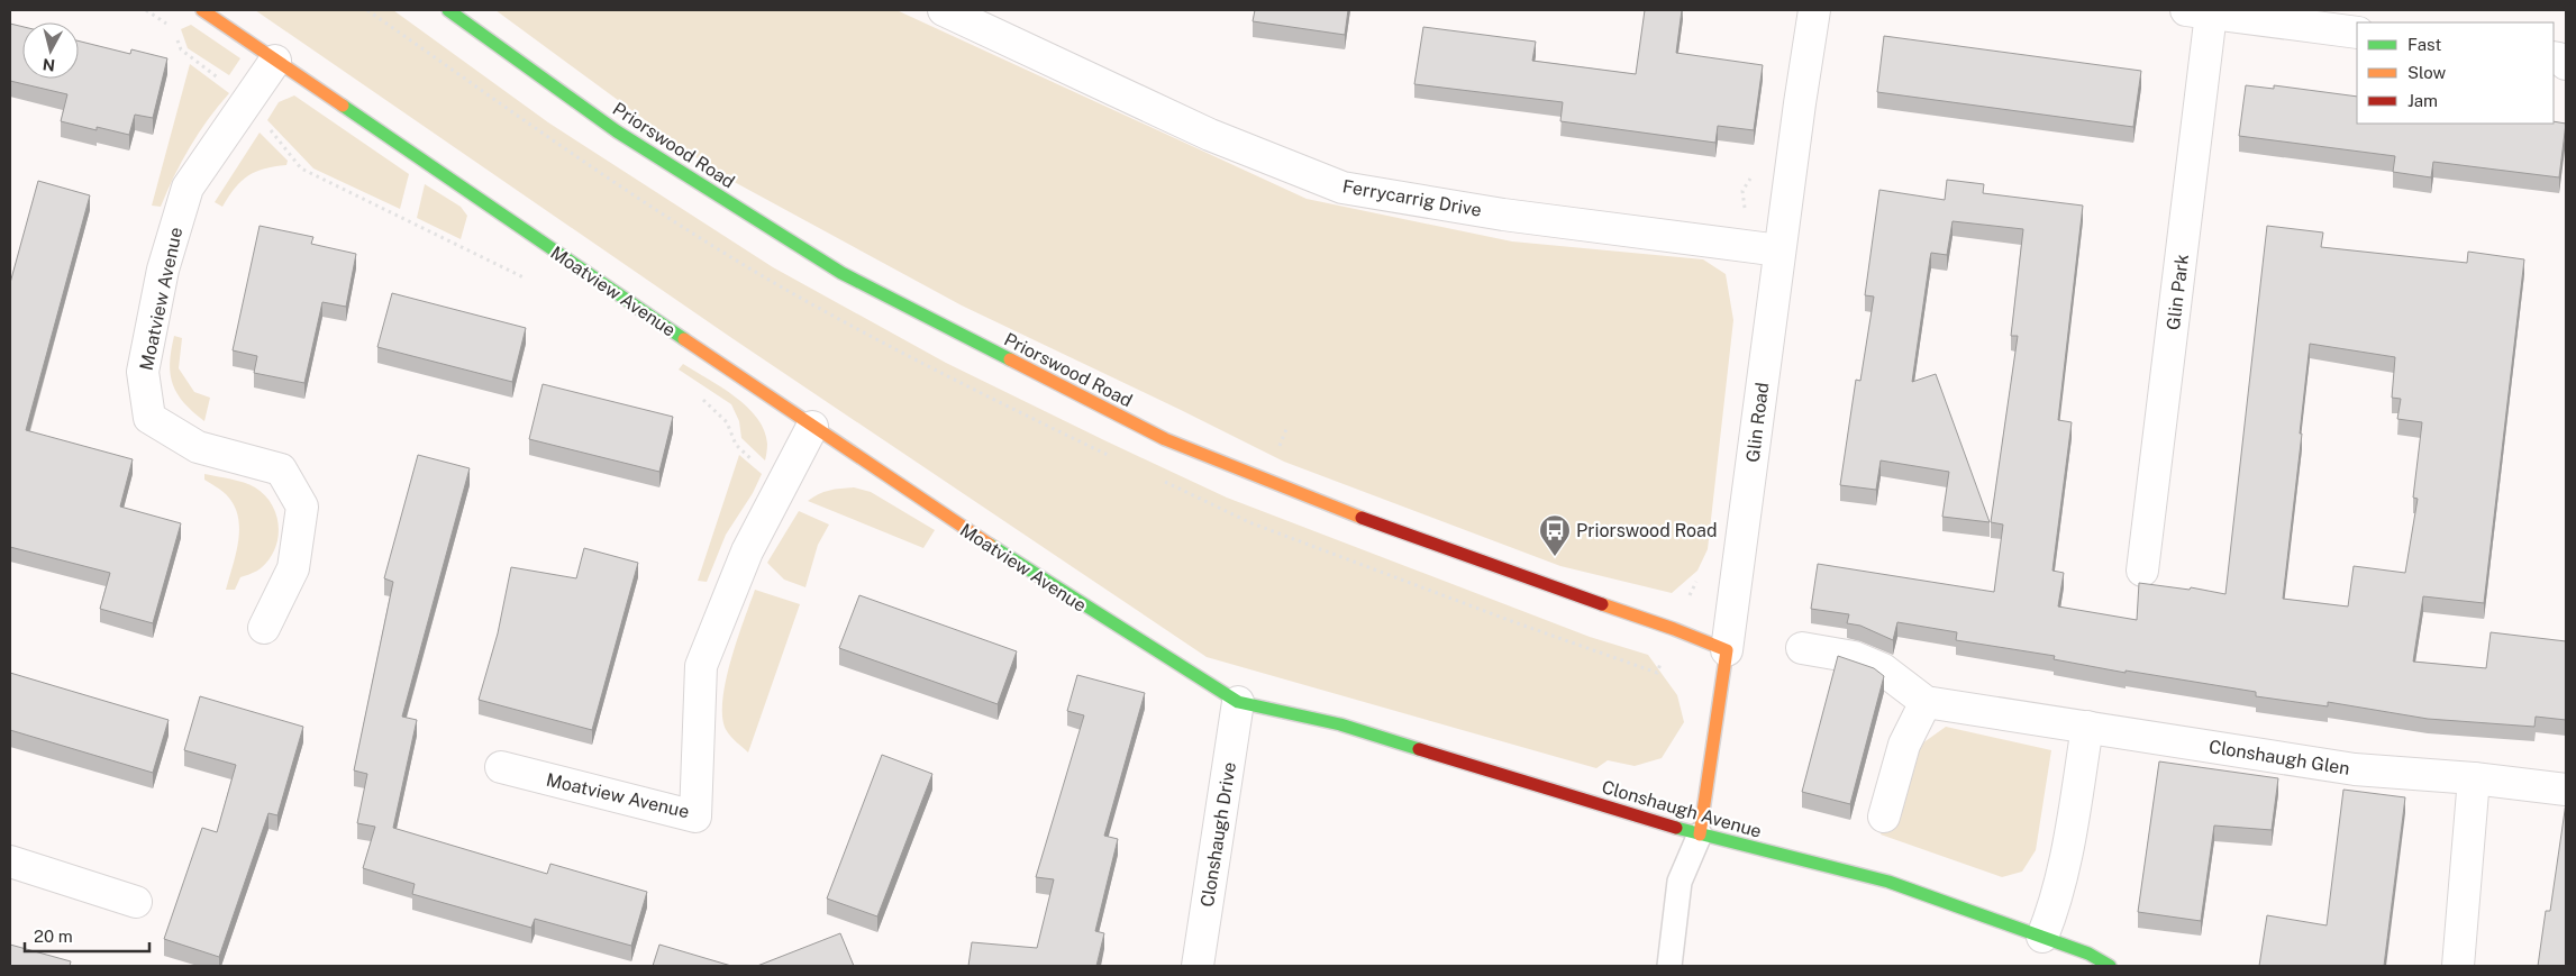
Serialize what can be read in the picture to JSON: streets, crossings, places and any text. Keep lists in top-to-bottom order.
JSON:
{
  "streets": {
    "street": [
      "Priorswood Road",
      "Ferrycarrig Drive",
      "Moatview Avenue",
      "Glin Park",
      "Glin Road",
      "Clonshaugh Glen",
      "Clonshaugh Avenue",
      "Clonshaugh Drive"
    ]
  },
  "crossings": [
    ["Priorswood Road", "Glin Road"],
    ["Ferrycarrig Drive", "Glin Road"],
    ["Moatview Avenue", "Clonshaugh Avenue"],
    ["Moatview Avenue", "Clonshaugh Drive"],
    ["Glin Road", "Clonshaugh Avenue"],
    ["Clonshaugh Avenue", "Clonshaugh Drive"]
  ],
  "places": {
    "bus stop": ["Priorswood Road"]
  },
  "legend": ["Fast", "Slow", "Jam"],
  "scale_bar": "20 m",
  "north": "bottom"
}
